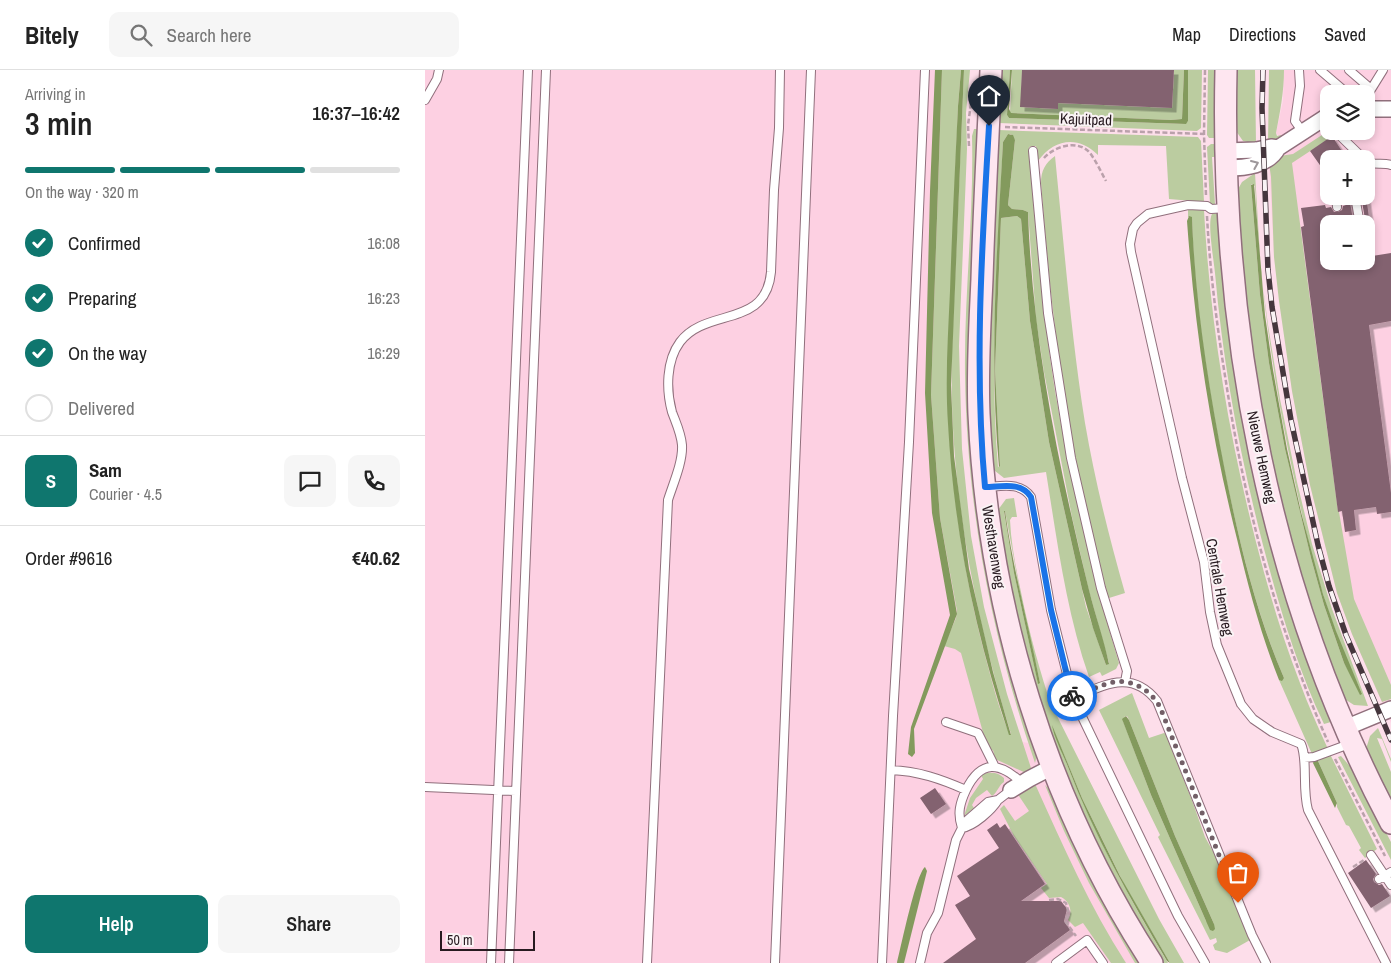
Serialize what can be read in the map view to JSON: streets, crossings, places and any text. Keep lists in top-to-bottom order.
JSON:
{
  "streets": {
    "street": ["Nieuwe Hemweg", "Westhavenweg"],
    "lane": ["Centrale Hemweg"],
    "path": ["Kajuitpad"]
  },
  "crossings": [
    ["Kajuitpad", "Westhavenweg"],
    ["Nieuwe Hemweg", "Centrale Hemweg"]
  ],
  "scale_bar": "50 m",
  "page": {
    "header": "Bitely",
    "search": "Search here",
    "nav": ["Map", "Directions", "Saved"],
    "heading": ["3 min", "Arriving in", "16:37–16:42"],
    "panel": [
      "Sam",
      "Courier · 4.5",
      "Order #9616",
      "€40.62"
    ],
    "map_buttons": ["+", "−"],
    "bar": "On the way · 320 m",
    "list": [
      ["Confirmed", "16:08"],
      ["Preparing", "16:23"],
      ["On the way", "16:29"],
      "Delivered"
    ],
    "round": "S",
    "buttons": ["Help", "Share"],
    "scale": "50 m"
  }
}
